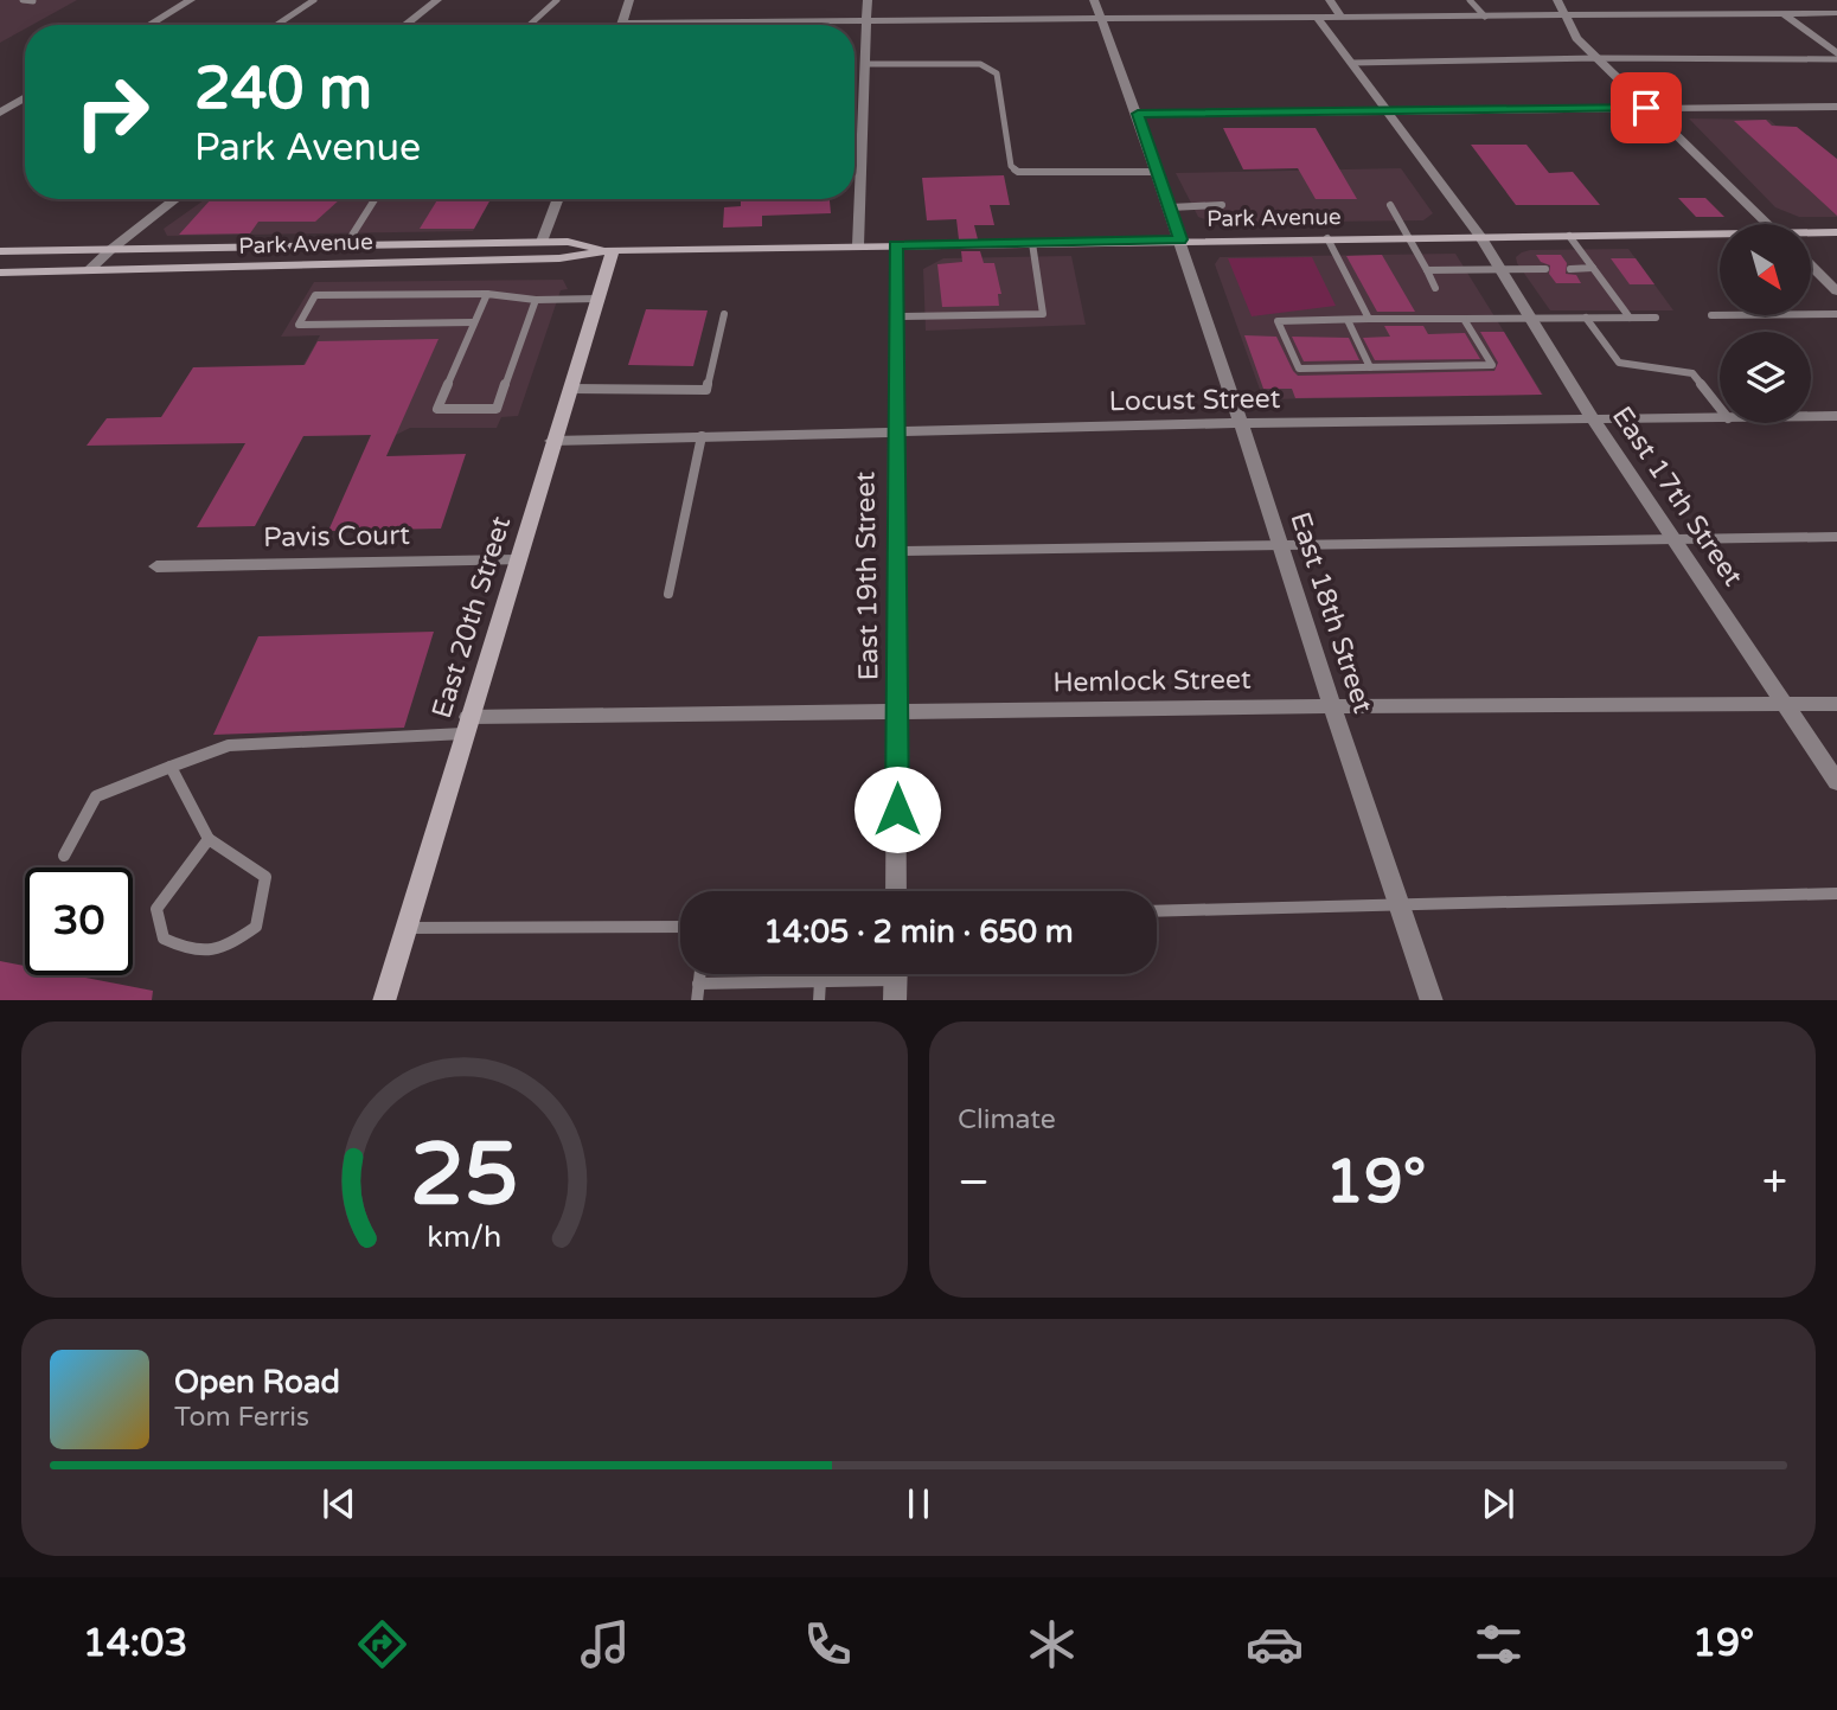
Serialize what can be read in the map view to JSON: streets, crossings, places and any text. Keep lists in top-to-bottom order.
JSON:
{
  "streets": {
    "main road": ["Park Avenue", "East 20th Street"],
    "street": [
      "Locust Street",
      "East 17th Street",
      "Pavis Court",
      "East 19th Street",
      "East 18th Street",
      "Hemlock Street"
    ]
  },
  "crossings": [
    ["Park Avenue", "East 17th Street"],
    ["Park Avenue", "East 19th Street"],
    ["Park Avenue", "East 18th Street"],
    ["Park Avenue", "East 20th Street"],
    ["Locust Street", "East 17th Street"],
    ["Locust Street", "East 19th Street"],
    ["Locust Street", "East 18th Street"],
    ["Locust Street", "East 20th Street"],
    ["East 17th Street", "Hemlock Street"],
    ["Pavis Court", "East 20th Street"],
    ["East 19th Street", "Hemlock Street"],
    ["East 18th Street", "Hemlock Street"],
    ["East 20th Street", "Hemlock Street"]
  ],
  "north": "bottom right",
  "page": {
    "turn": ["240 m", "Park Avenue"],
    "limit": "30",
    "trip": "14:05 · 2 min · 650 m",
    "tile": "Climate",
    "heat": ["−", "19°", "+"],
    "song": ["Open Road", "Tom Ferris"],
    "tabs": ["14:03", "19°"],
    "gauge": ["25", "km/h"]
  }
}
